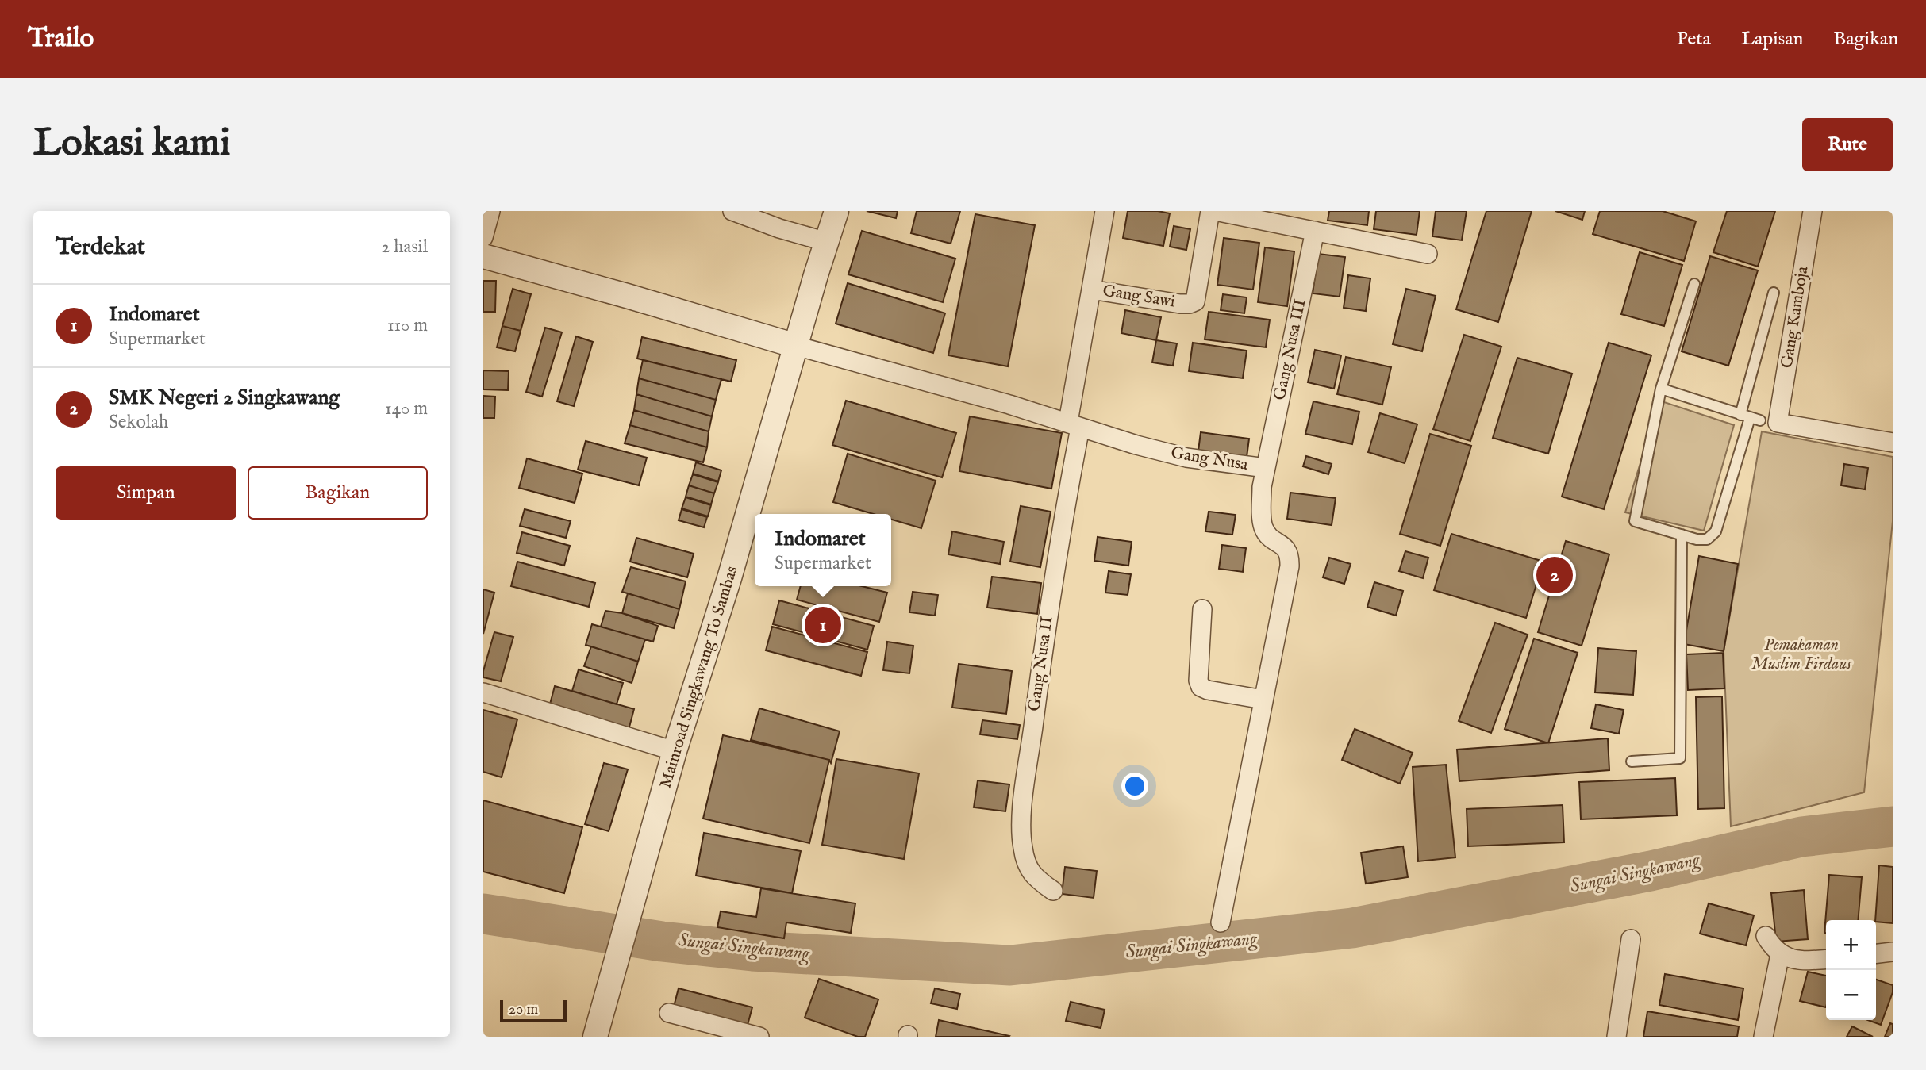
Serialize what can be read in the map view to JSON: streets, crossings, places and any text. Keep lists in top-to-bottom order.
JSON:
{
  "streets": {
    "street": [
      "Gang Sawi",
      "Gang Kamboja",
      "Gang Nusa III",
      "Gang Nusa",
      "Gang Nusa II",
      "Mainroad Singkawang To Sambas"
    ]
  },
  "crossings": [
    ["Gang Sawi", "Gang Nusa II"],
    ["Gang Nusa III", "Gang Nusa"],
    ["Gang Nusa", "Gang Nusa II"],
    ["Gang Nusa", "Mainroad Singkawang To Sambas"]
  ],
  "water": ["Sungai Singkawang"],
  "parks": ["Pemakaman Muslim Firdaus"],
  "scale_bar": "20 m",
  "page": {
    "header": "Trailo",
    "nav": ["Peta", "Lapisan", "Bagikan"],
    "buttons": [
      "Rute",
      ["Simpan", "Bagikan"]
    ],
    "title": "Lokasi kami",
    "heading": ["Terdekat", "2 hasil"],
    "list": [
      {
        "mark": "1",
        "name": "Indomaret",
        "note": "Supermarket",
        "value": "110 m"
      },
      {
        "mark": "2",
        "name": "SMK Negeri 2 Singkawang",
        "note": "Sekolah",
        "value": "140 m"
      }
    ],
    "popup": ["Indomaret", "Supermarket"],
    "pins": ["2", "1"],
    "map_buttons": ["+", "−"],
    "scale": "20 m"
  }
}
